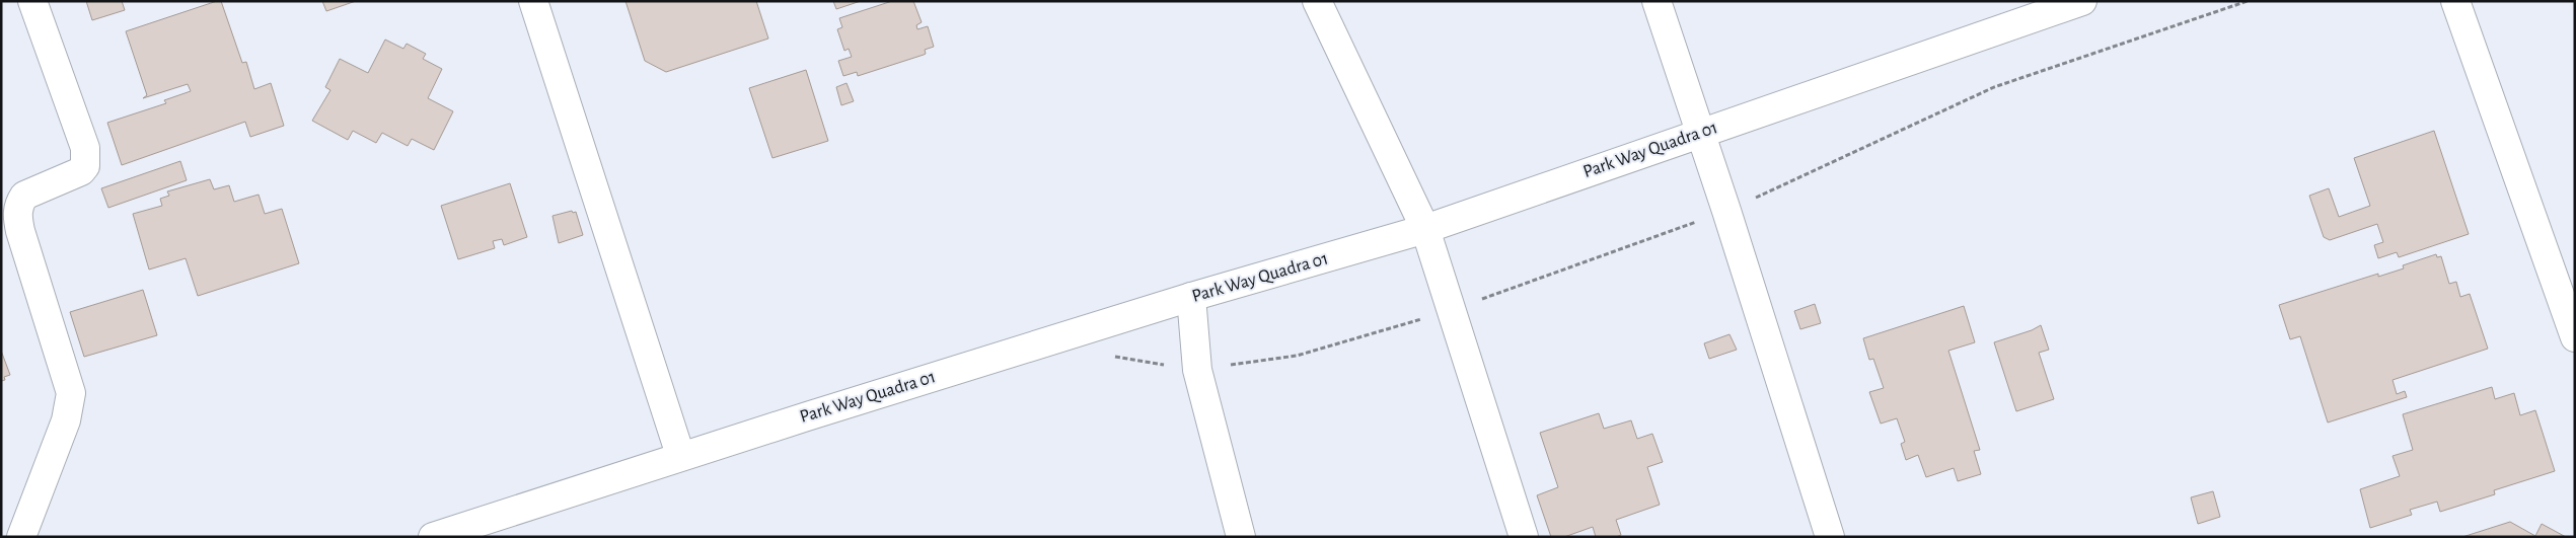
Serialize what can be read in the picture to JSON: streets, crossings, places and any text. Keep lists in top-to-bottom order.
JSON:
{
  "streets": {
    "street": ["Park Way Quadra 01"]
  }
}
